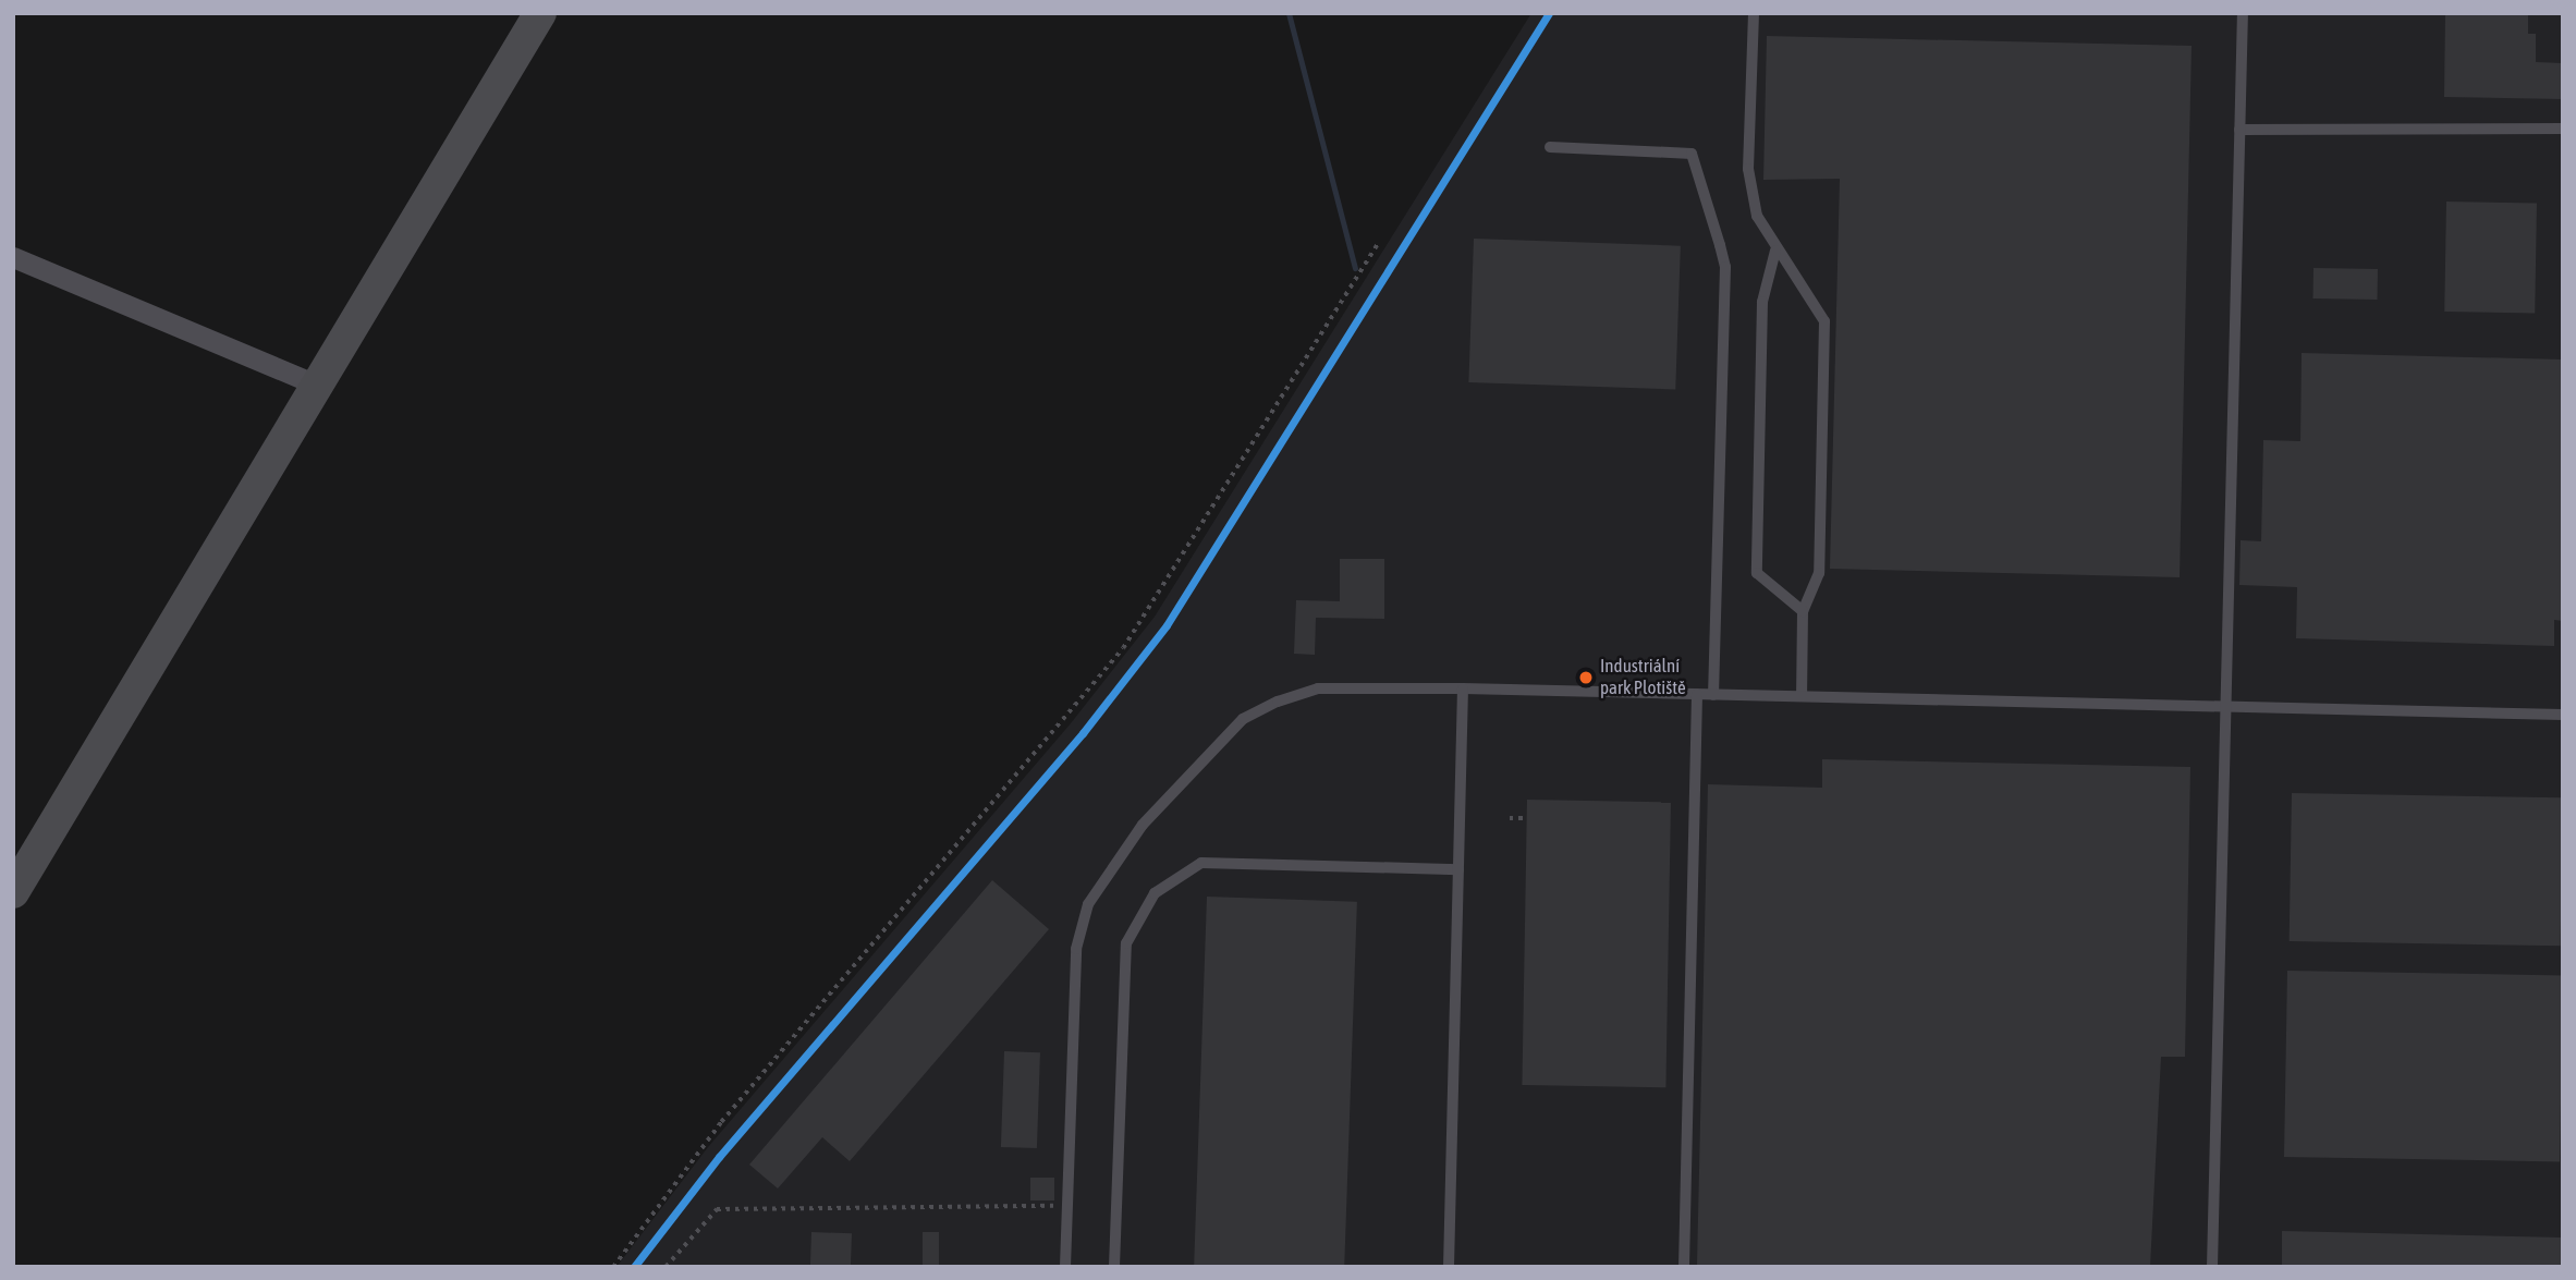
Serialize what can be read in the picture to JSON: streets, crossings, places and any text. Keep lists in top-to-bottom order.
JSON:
{
  "places": ["Industriální park Plotiště"]
}
